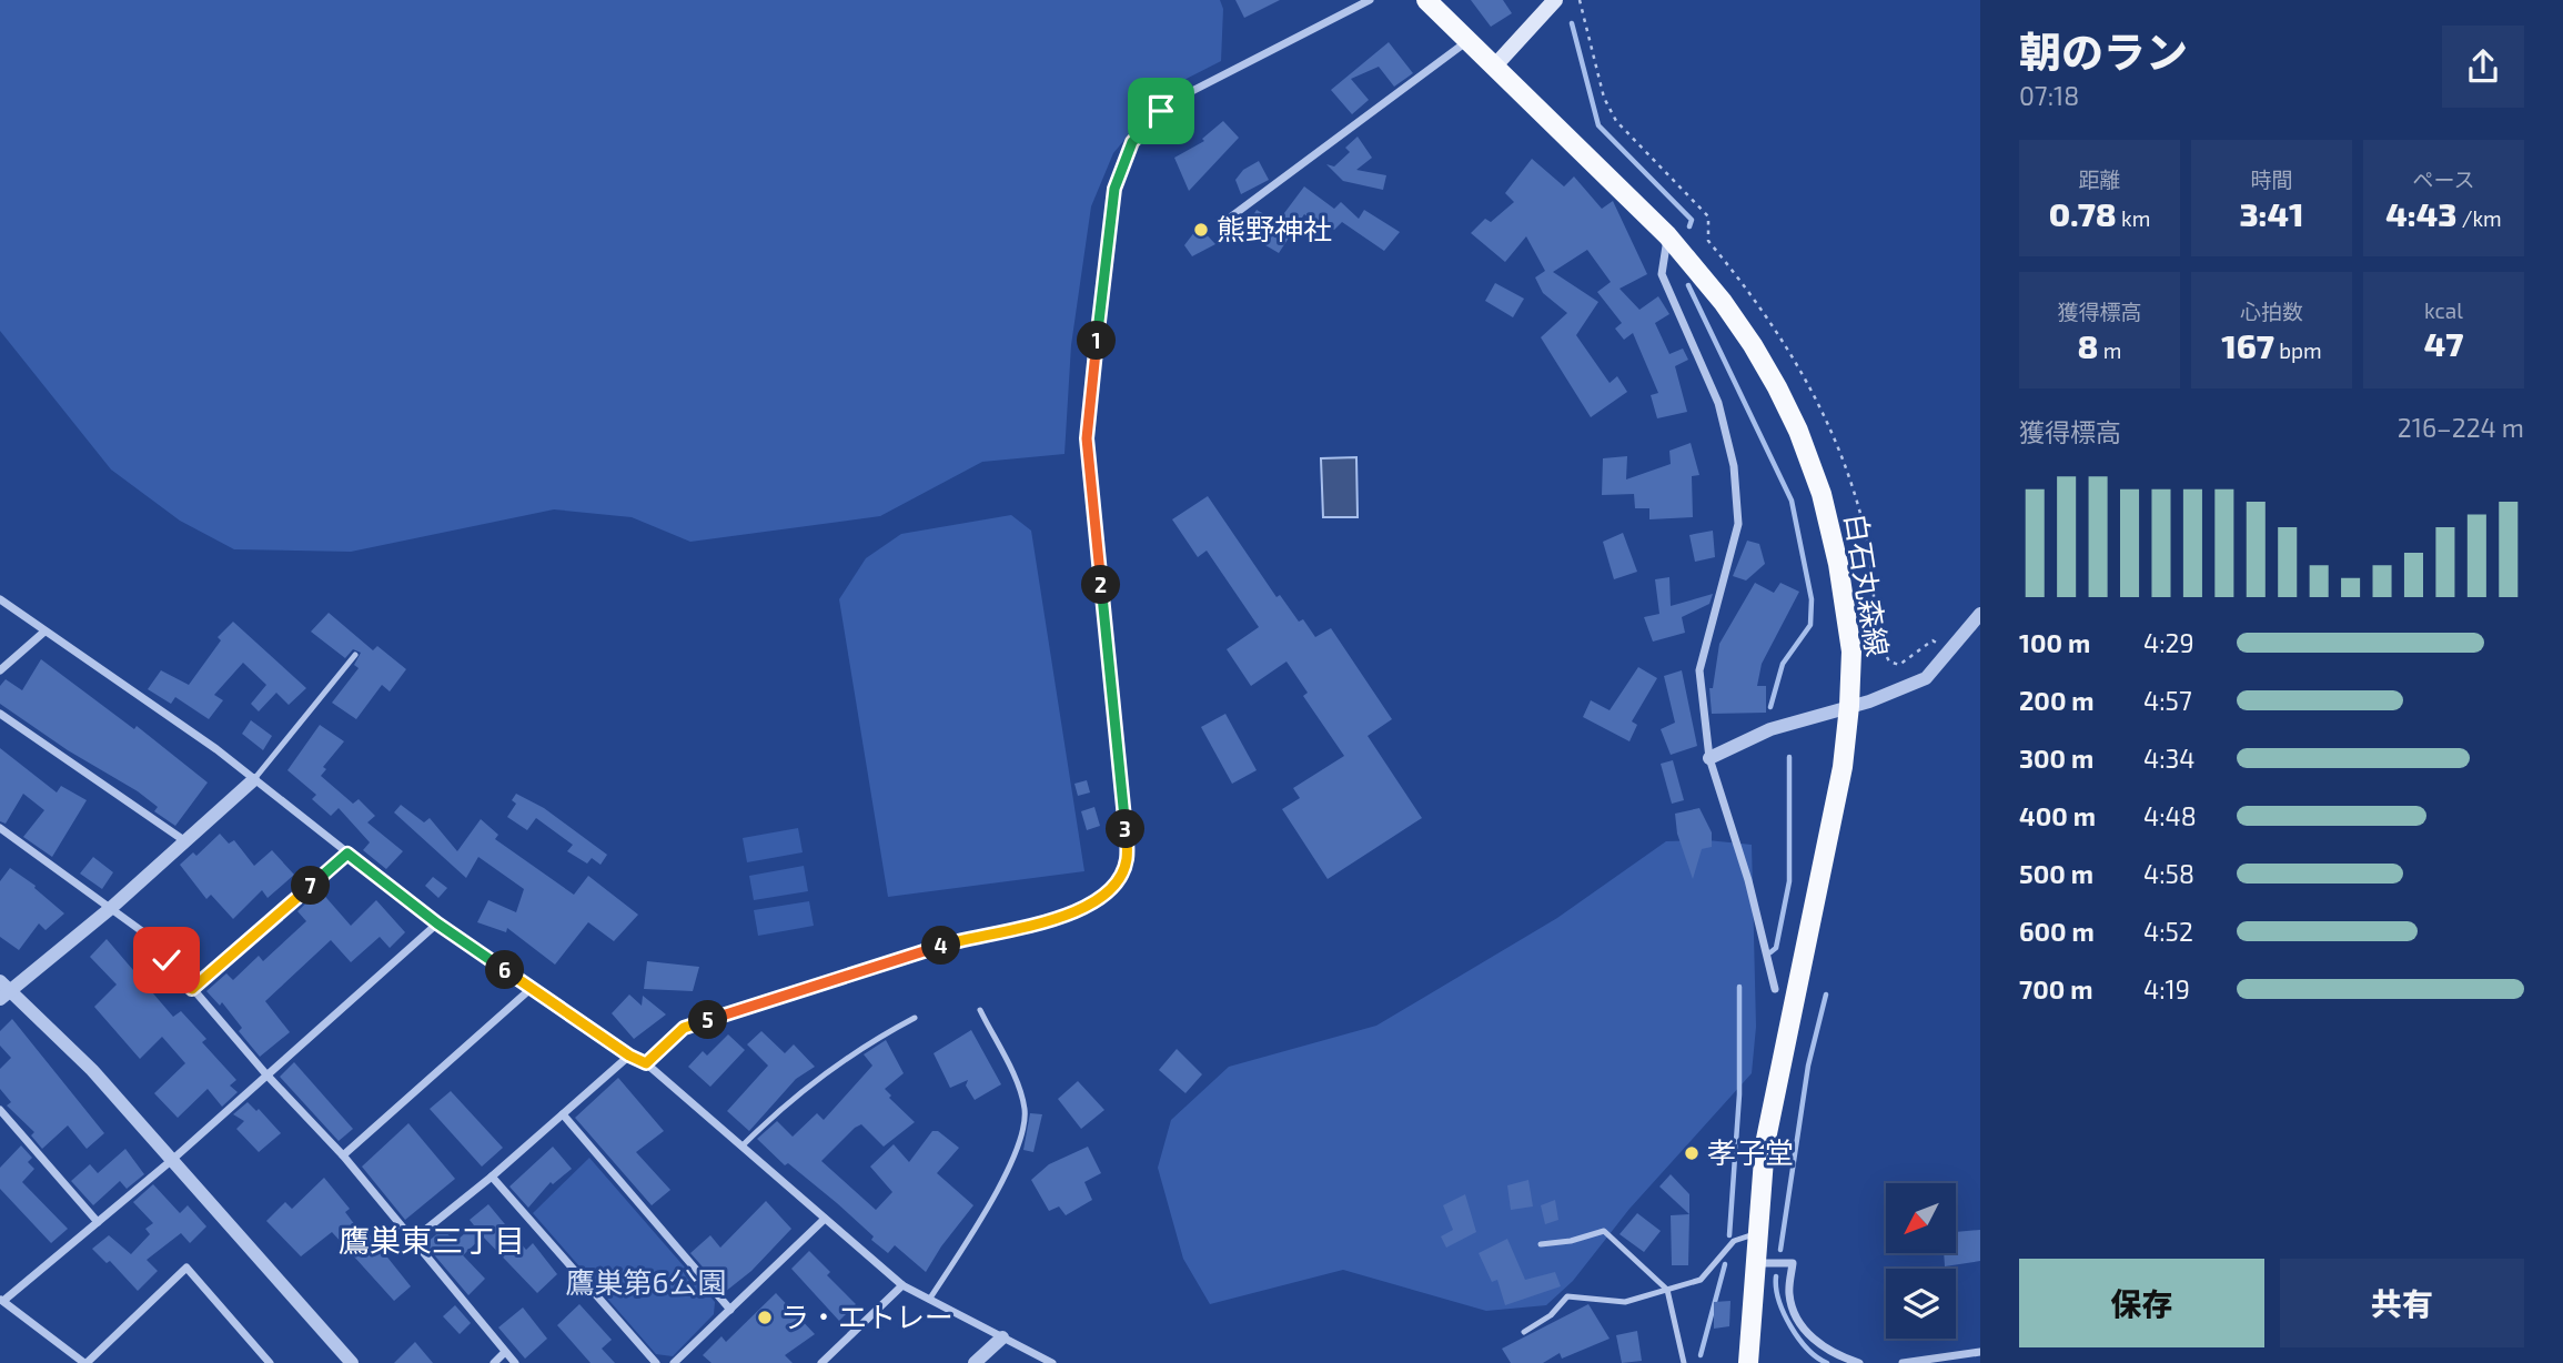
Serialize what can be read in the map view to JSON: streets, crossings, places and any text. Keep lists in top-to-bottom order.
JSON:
{
  "streets": {
    "main road": ["白石丸森線"]
  },
  "districts": ["鷹巣東三丁目"],
  "parks": ["鷹巣第6公園"],
  "places": ["熊野神社", "孝子堂", "ラ・エトレー"],
  "north": "bottom left",
  "page": {
    "heading": ["朝のラン", "07:18"],
    "stats": [
      ["距離", "0.78 km"],
      ["時間", "3:41"],
      ["ペース", "4:43 /km"],
      ["獲得標高", "8 m"],
      ["心拍数", "167 bpm"],
      ["kcal", "47"]
    ],
    "pins": [
      "1",
      "2",
      "3",
      "7",
      "4",
      "6",
      "5"
    ],
    "chart": ["獲得標高", "216–224 m"],
    "list": [
      {
        "name": "100 m",
        "note": "4:29"
      },
      {
        "name": "200 m",
        "note": "4:57"
      },
      {
        "name": "300 m",
        "note": "4:34"
      },
      {
        "name": "400 m",
        "note": "4:48"
      },
      {
        "name": "500 m",
        "note": "4:58"
      },
      {
        "name": "600 m",
        "note": "4:52"
      },
      {
        "name": "700 m",
        "note": "4:19"
      }
    ],
    "buttons": ["保存", "共有"]
  }
}
